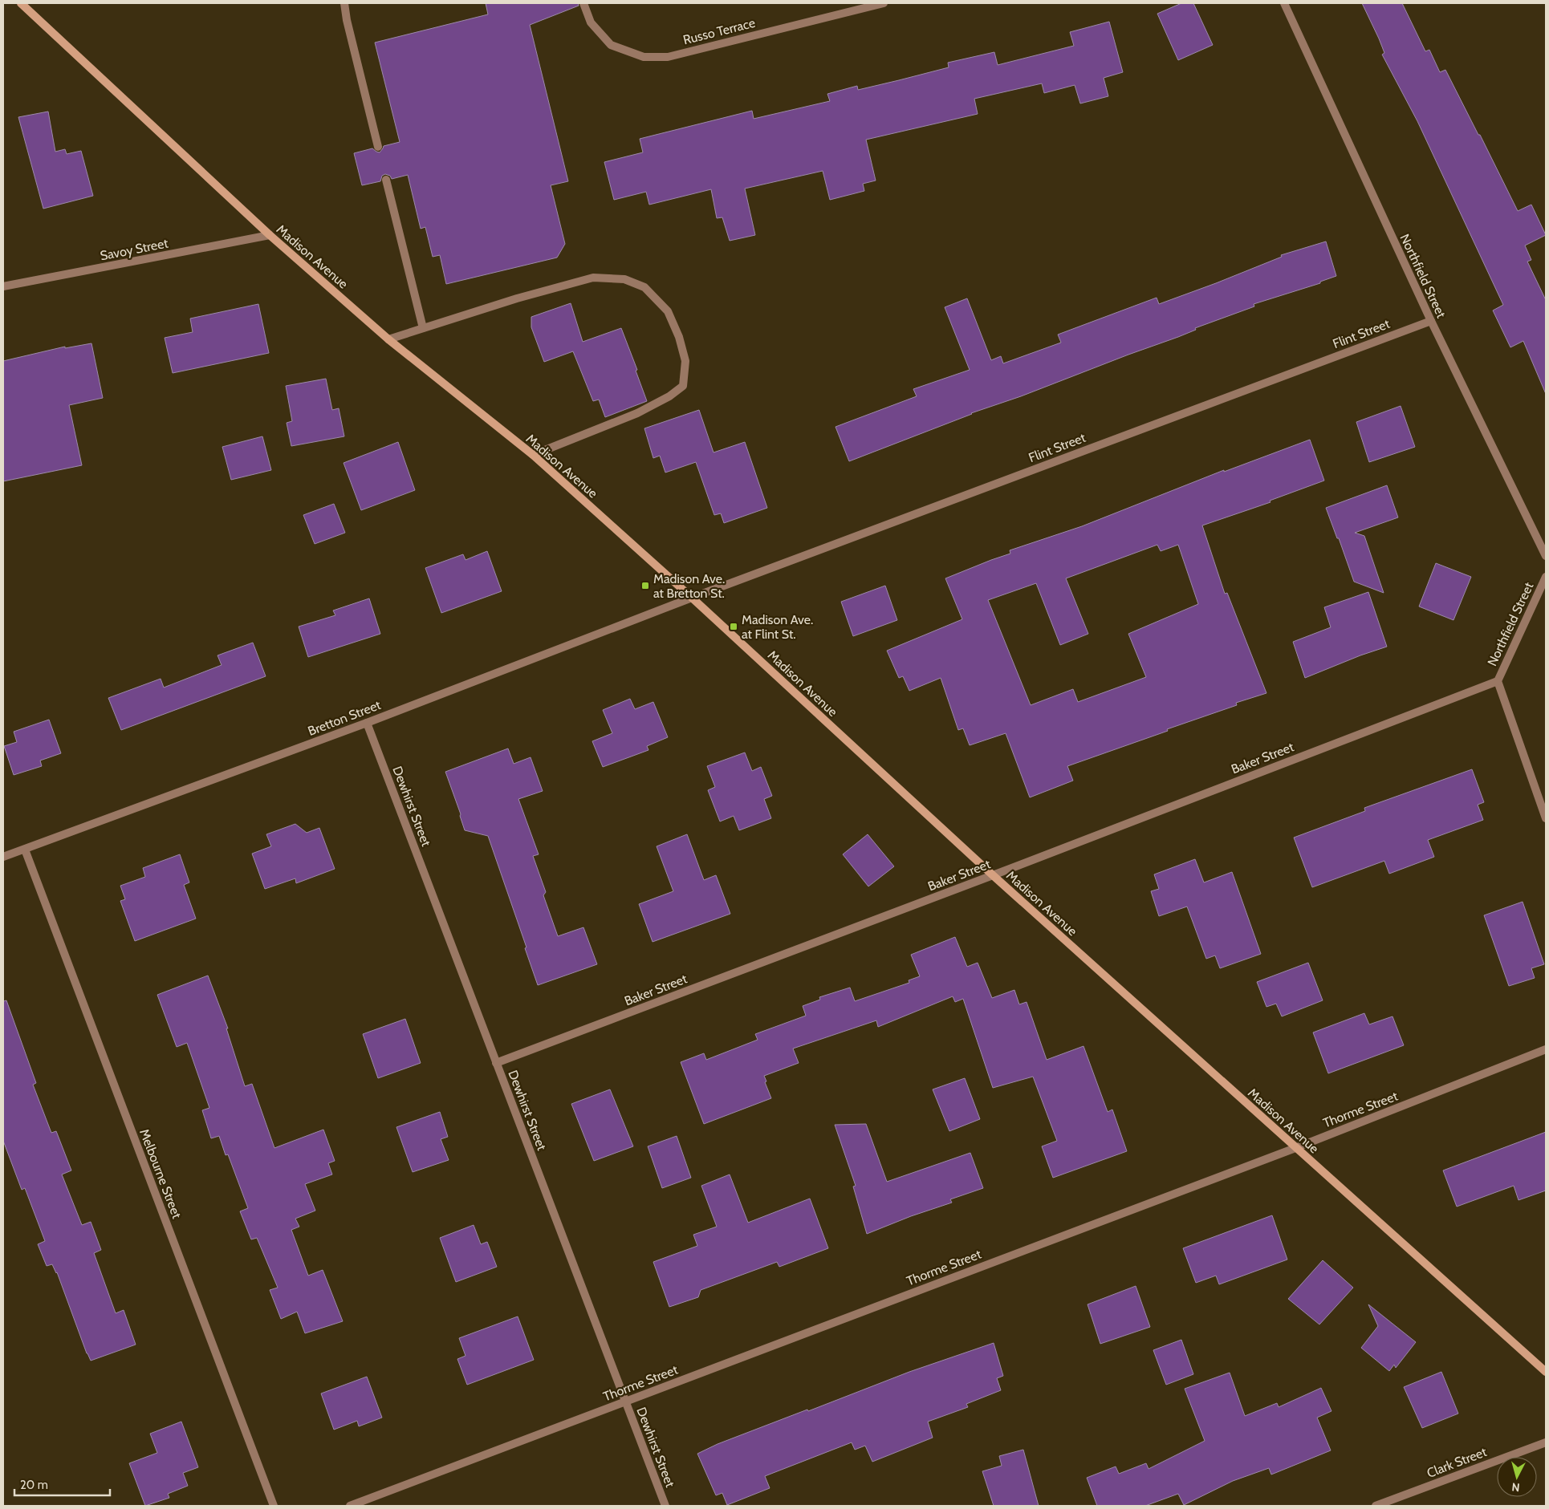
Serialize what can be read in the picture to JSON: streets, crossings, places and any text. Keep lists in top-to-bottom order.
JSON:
{
  "streets": {
    "main road": ["Madison Avenue"],
    "street": [
      "Russo Terrace",
      "Savoy Street",
      "Northfield Street",
      "Flint Street",
      "Bretton Street",
      "Baker Street",
      "Dewhirst Street",
      "Thorme Street",
      "Melbourne Street",
      "Clark Street"
    ]
  },
  "crossings": [
    ["Savoy Street", "Madison Avenue"],
    ["Madison Avenue", "Flint Street"],
    ["Madison Avenue", "Bretton Street"],
    ["Madison Avenue", "Baker Street"],
    ["Madison Avenue", "Thorme Street"],
    ["Northfield Street", "Flint Street"],
    ["Northfield Street", "Baker Street"],
    ["Flint Street", "Bretton Street"],
    ["Bretton Street", "Dewhirst Street"],
    ["Bretton Street", "Melbourne Street"],
    ["Baker Street", "Dewhirst Street"],
    ["Dewhirst Street", "Thorme Street"]
  ],
  "places": {
    "transit": ["Madison Ave. at Bretton St.", "Madison Ave. at Flint St."]
  },
  "scale_bar": "20 m",
  "north": "bottom"
}
